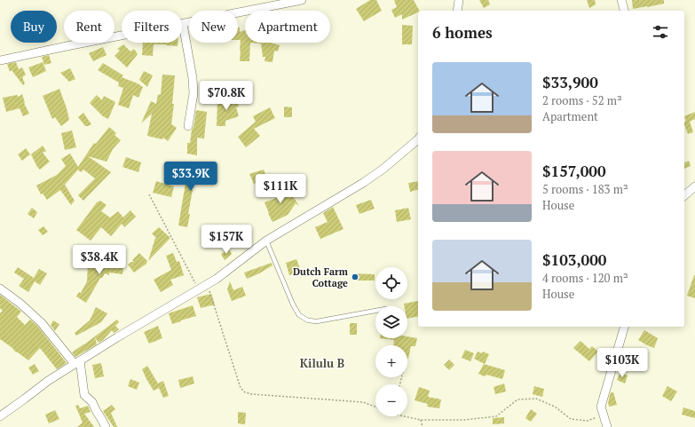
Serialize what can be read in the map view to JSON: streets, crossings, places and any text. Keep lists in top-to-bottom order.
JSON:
{
  "districts": ["Kilulu B"],
  "places": ["Dutch Farm Cottage"],
  "page": {
    "chip": [
      "Buy",
      "Rent",
      "Filters",
      "New",
      "Apartment"
    ],
    "heading": "6 homes",
    "list": [
      {
        "name": "$33,900",
        "note": "2 rooms · 52 m² · Apartment"
      },
      {
        "name": "$157,000",
        "note": "5 rooms · 183 m² · House"
      },
      {
        "name": "$103,000",
        "note": "4 rooms · 120 m² · House"
      }
    ],
    "price": [
      "$70.8K",
      "$33.9K",
      "$111K",
      "$157K",
      "$38.4K",
      "$103K"
    ],
    "map_buttons": ["+", "−"]
  }
}
